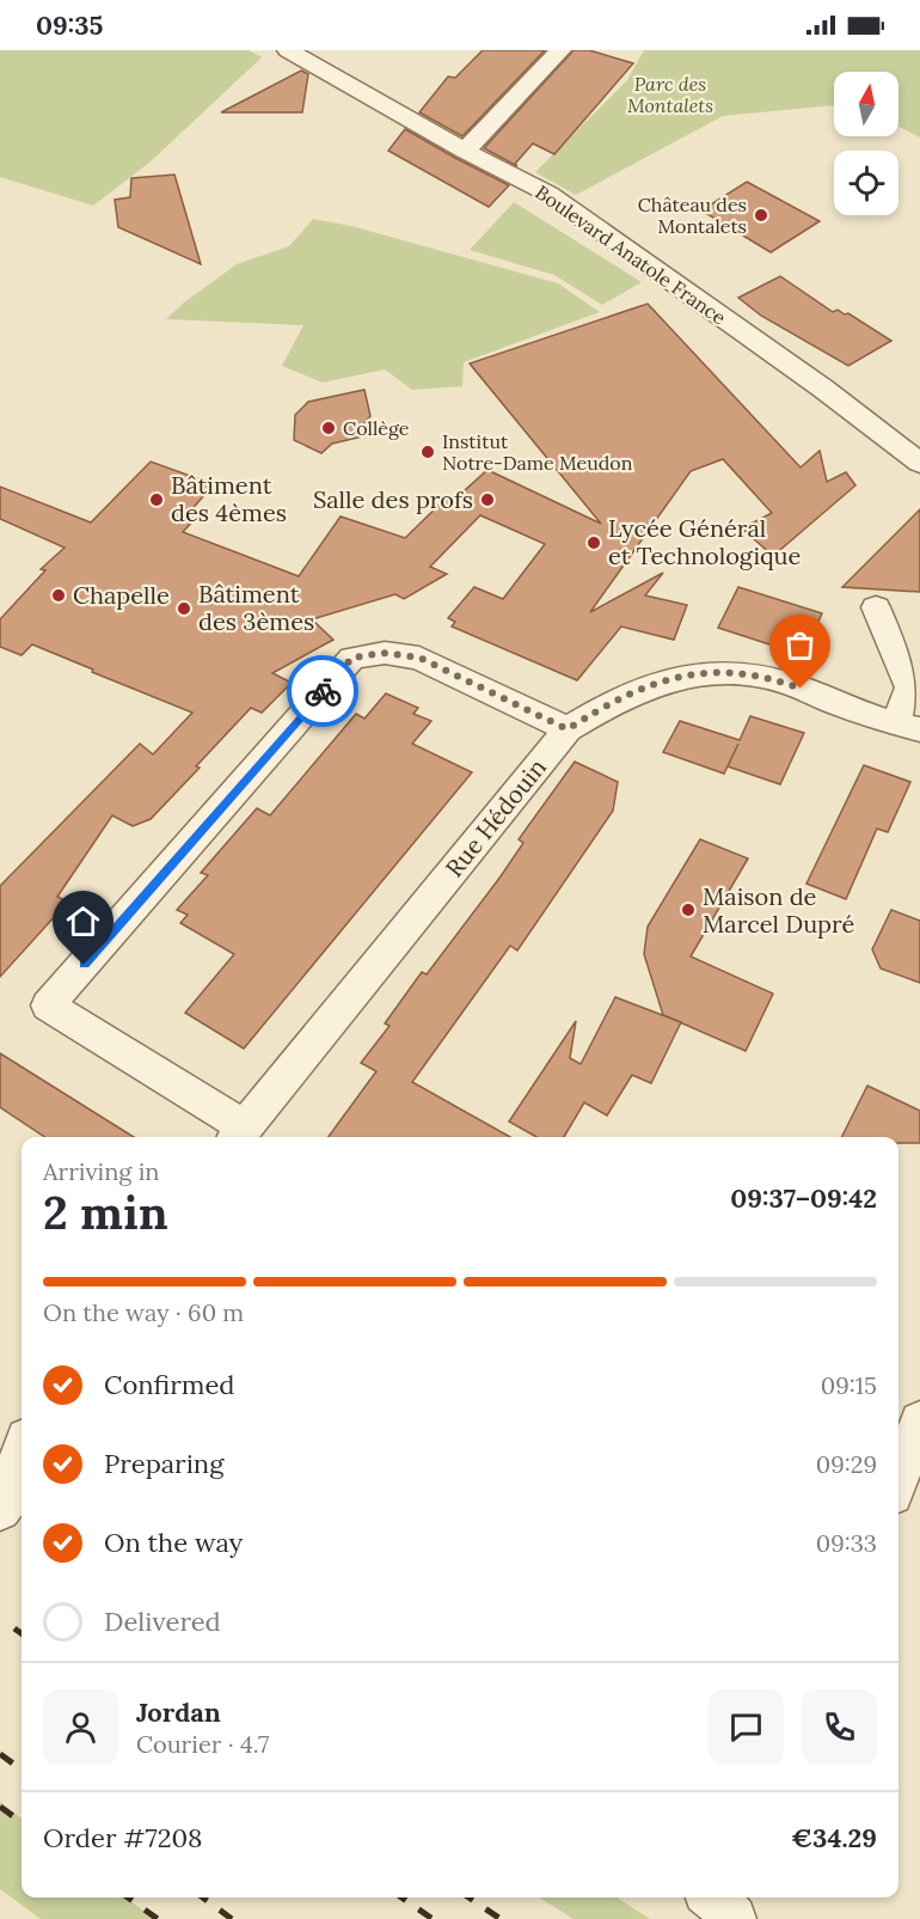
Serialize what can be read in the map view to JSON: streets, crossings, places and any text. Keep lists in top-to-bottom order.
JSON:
{
  "streets": {
    "street": ["Boulevard Anatole France", "Rue Hédouin"]
  },
  "parks": ["Parc des Montalets"],
  "places": [
    "Château des Montalets",
    "Collège",
    "Institut Notre-Dame Meudon",
    "Bâtiment des 4èmes",
    "Salle des profs",
    "Lycée Général et Technologique",
    "Chapelle",
    "Bâtiment des 3èmes",
    "Maison de Marcel Dupré"
  ],
  "north": "top",
  "page": {
    "status": "09:35",
    "heading": ["2 min", "Arriving in", "09:37–09:42"],
    "panel": [
      "Jordan",
      "Courier · 4.7",
      "Order #7208",
      "€34.29"
    ],
    "bar": "On the way · 60 m",
    "list": [
      ["Confirmed", "09:15"],
      ["Preparing", "09:29"],
      ["On the way", "09:33"],
      "Delivered"
    ]
  }
}
